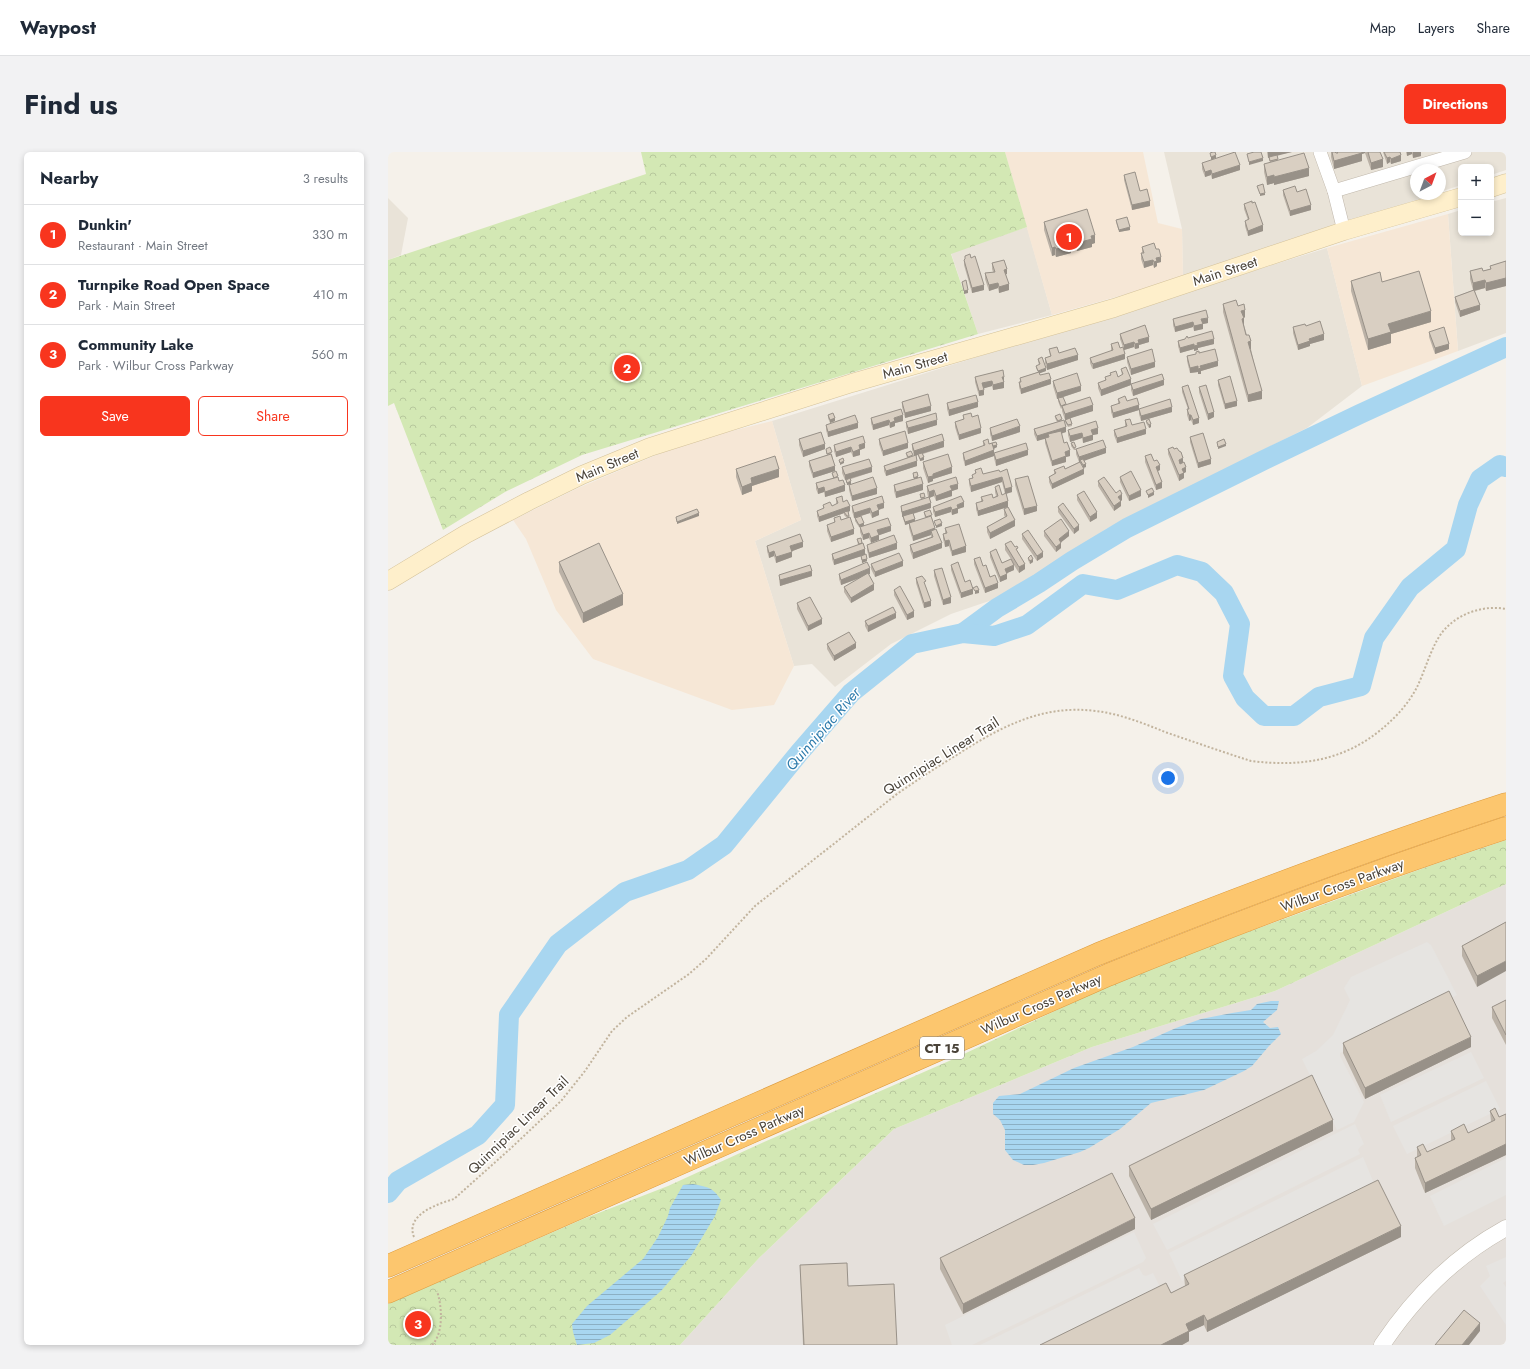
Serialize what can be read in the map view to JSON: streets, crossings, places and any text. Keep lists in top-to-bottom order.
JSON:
{
  "streets": {
    "highway": ["Wilbur Cross Parkway", "CT 15"],
    "main road": ["Main Street"],
    "path": ["Quinnipiac Linear Trail"]
  },
  "water": ["Quinnipiac River"],
  "north": "top right",
  "page": {
    "header": "Waypost",
    "nav": ["Map", "Layers", "Share"],
    "title": "Find us",
    "buttons": [
      "Directions",
      ["Save", "Share"]
    ],
    "heading": ["Nearby", "3 results"],
    "map_buttons": ["+", "−"],
    "list": [
      {
        "mark": "1",
        "name": "Dunkin'",
        "note": "Restaurant · Main Street",
        "value": "330 m"
      },
      {
        "mark": "2",
        "name": "Turnpike Road Open Space",
        "note": "Park · Main Street",
        "value": "410 m"
      },
      {
        "mark": "3",
        "name": "Community Lake",
        "note": "Park · Wilbur Cross Parkway",
        "value": "560 m"
      }
    ],
    "pins": ["1", "2", "3"]
  }
}
